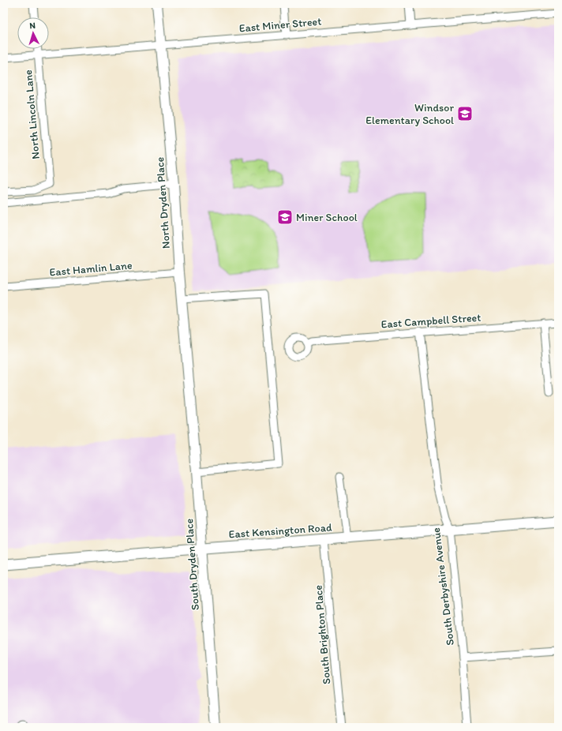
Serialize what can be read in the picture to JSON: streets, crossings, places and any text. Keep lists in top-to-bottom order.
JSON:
{
  "streets": {
    "main road": ["East Kensington Road"],
    "street": [
      "East Miner Street",
      "North Lincoln Lane",
      "North Dryden Place",
      "East Hamlin Lane",
      "East Campbell Street",
      "South Dryden Place",
      "South Derbyshire Avenue",
      "South Brighton Place"
    ]
  },
  "crossings": [
    ["East Miner Street", "North Lincoln Lane"],
    ["East Miner Street", "North Dryden Place"],
    ["North Dryden Place", "East Hamlin Lane"],
    ["North Dryden Place", "South Dryden Place"],
    ["East Campbell Street", "South Derbyshire Avenue"],
    ["East Kensington Road", "South Dryden Place"],
    ["East Kensington Road", "South Derbyshire Avenue"],
    ["East Kensington Road", "South Brighton Place"]
  ],
  "places": {
    "school or university": ["Windsor Elementary School", "Miner School"]
  },
  "north": "top"
}
